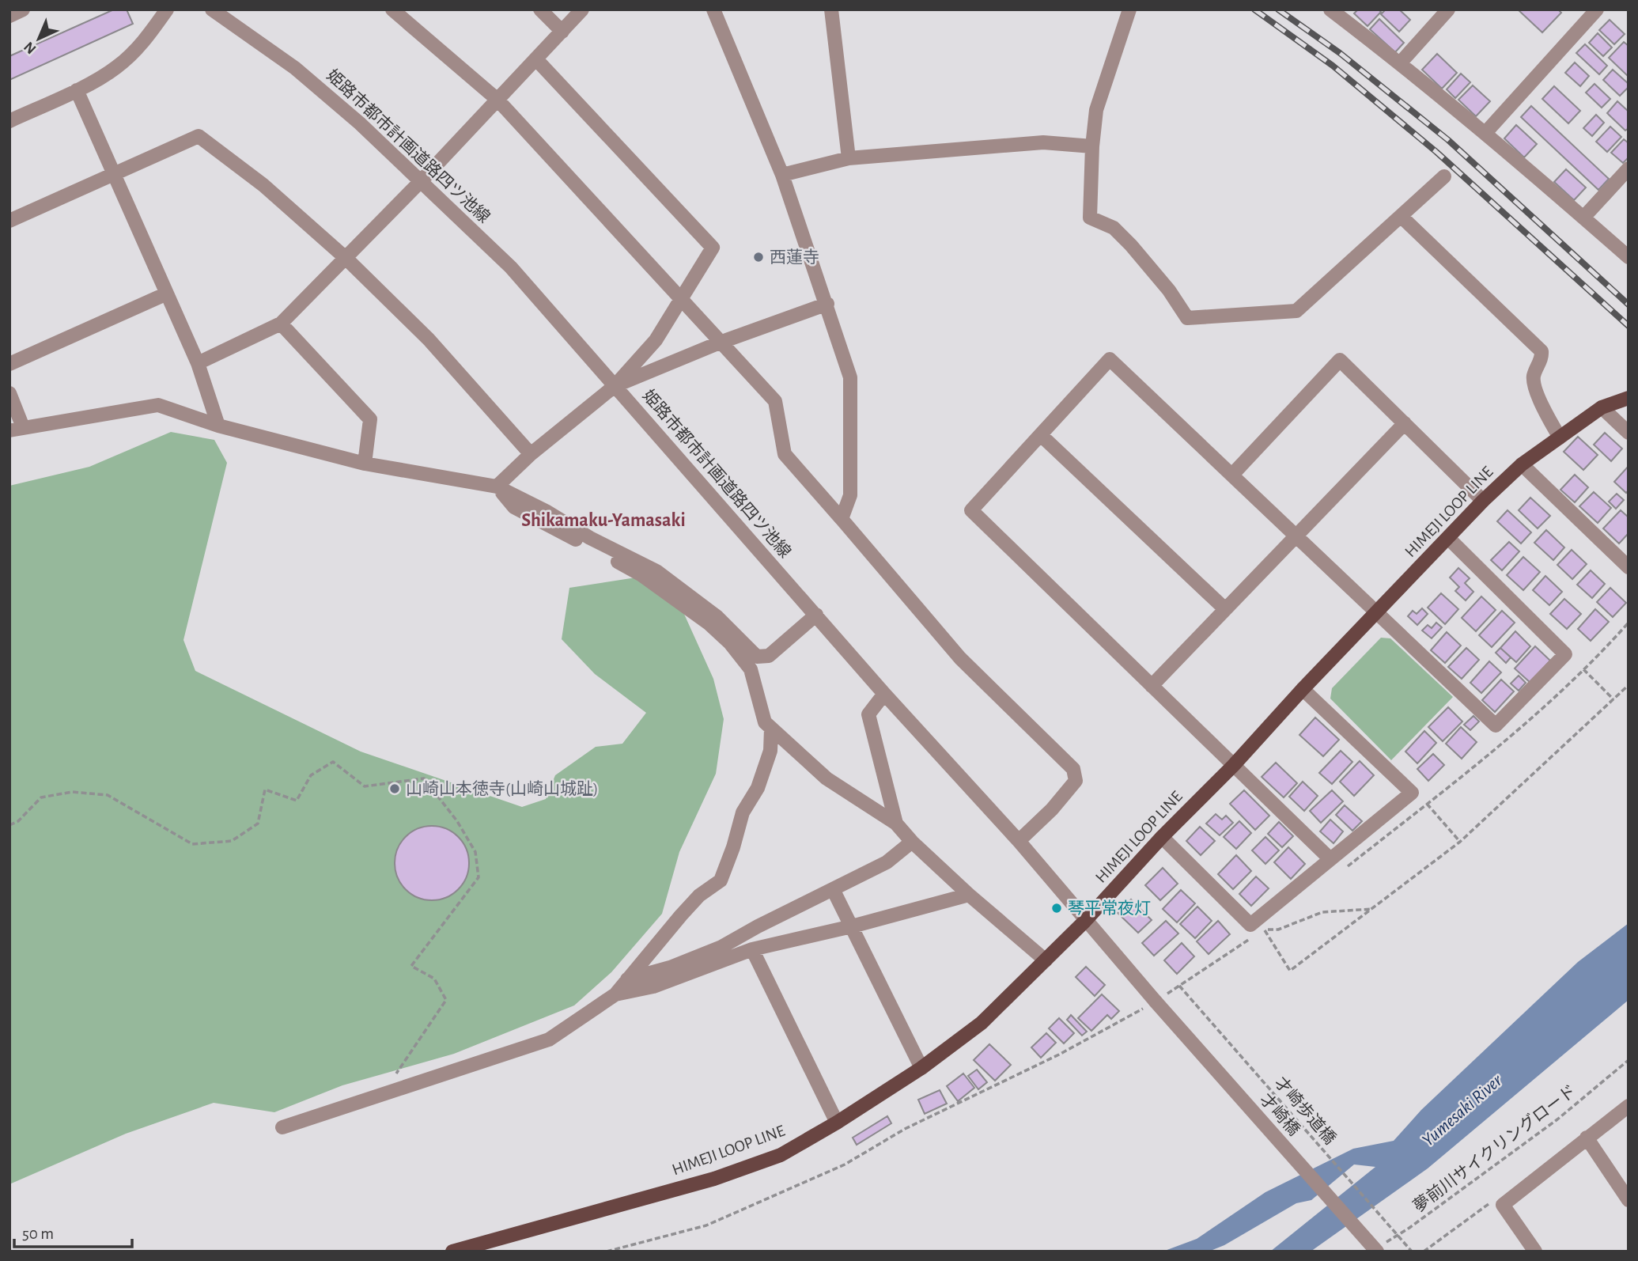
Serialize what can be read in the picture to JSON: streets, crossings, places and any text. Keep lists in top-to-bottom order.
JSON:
{
  "streets": {
    "main road": ["HIMEJI LOOP LINE"],
    "street": ["姫路市都市計画道路四ツ池線", "才崎橋"],
    "path": ["才崎歩道橋", "夢前川サイクリングロード"]
  },
  "crossings": [
    ["姫路市都市計画道路四ツ池線", "HIMEJI LOOP LINE"],
    ["姫路市都市計画道路四ツ池線", "才崎橋"],
    ["才崎橋", "夢前川サイクリングロード"]
  ],
  "districts": ["Shikamaku-Yamasaki"],
  "water": ["Yumesaki River"],
  "places": ["西蓮寺", "山崎山本徳寺(山崎山城趾)", "琴平常夜灯"],
  "scale_bar": "50 m",
  "north": "bottom left"
}
